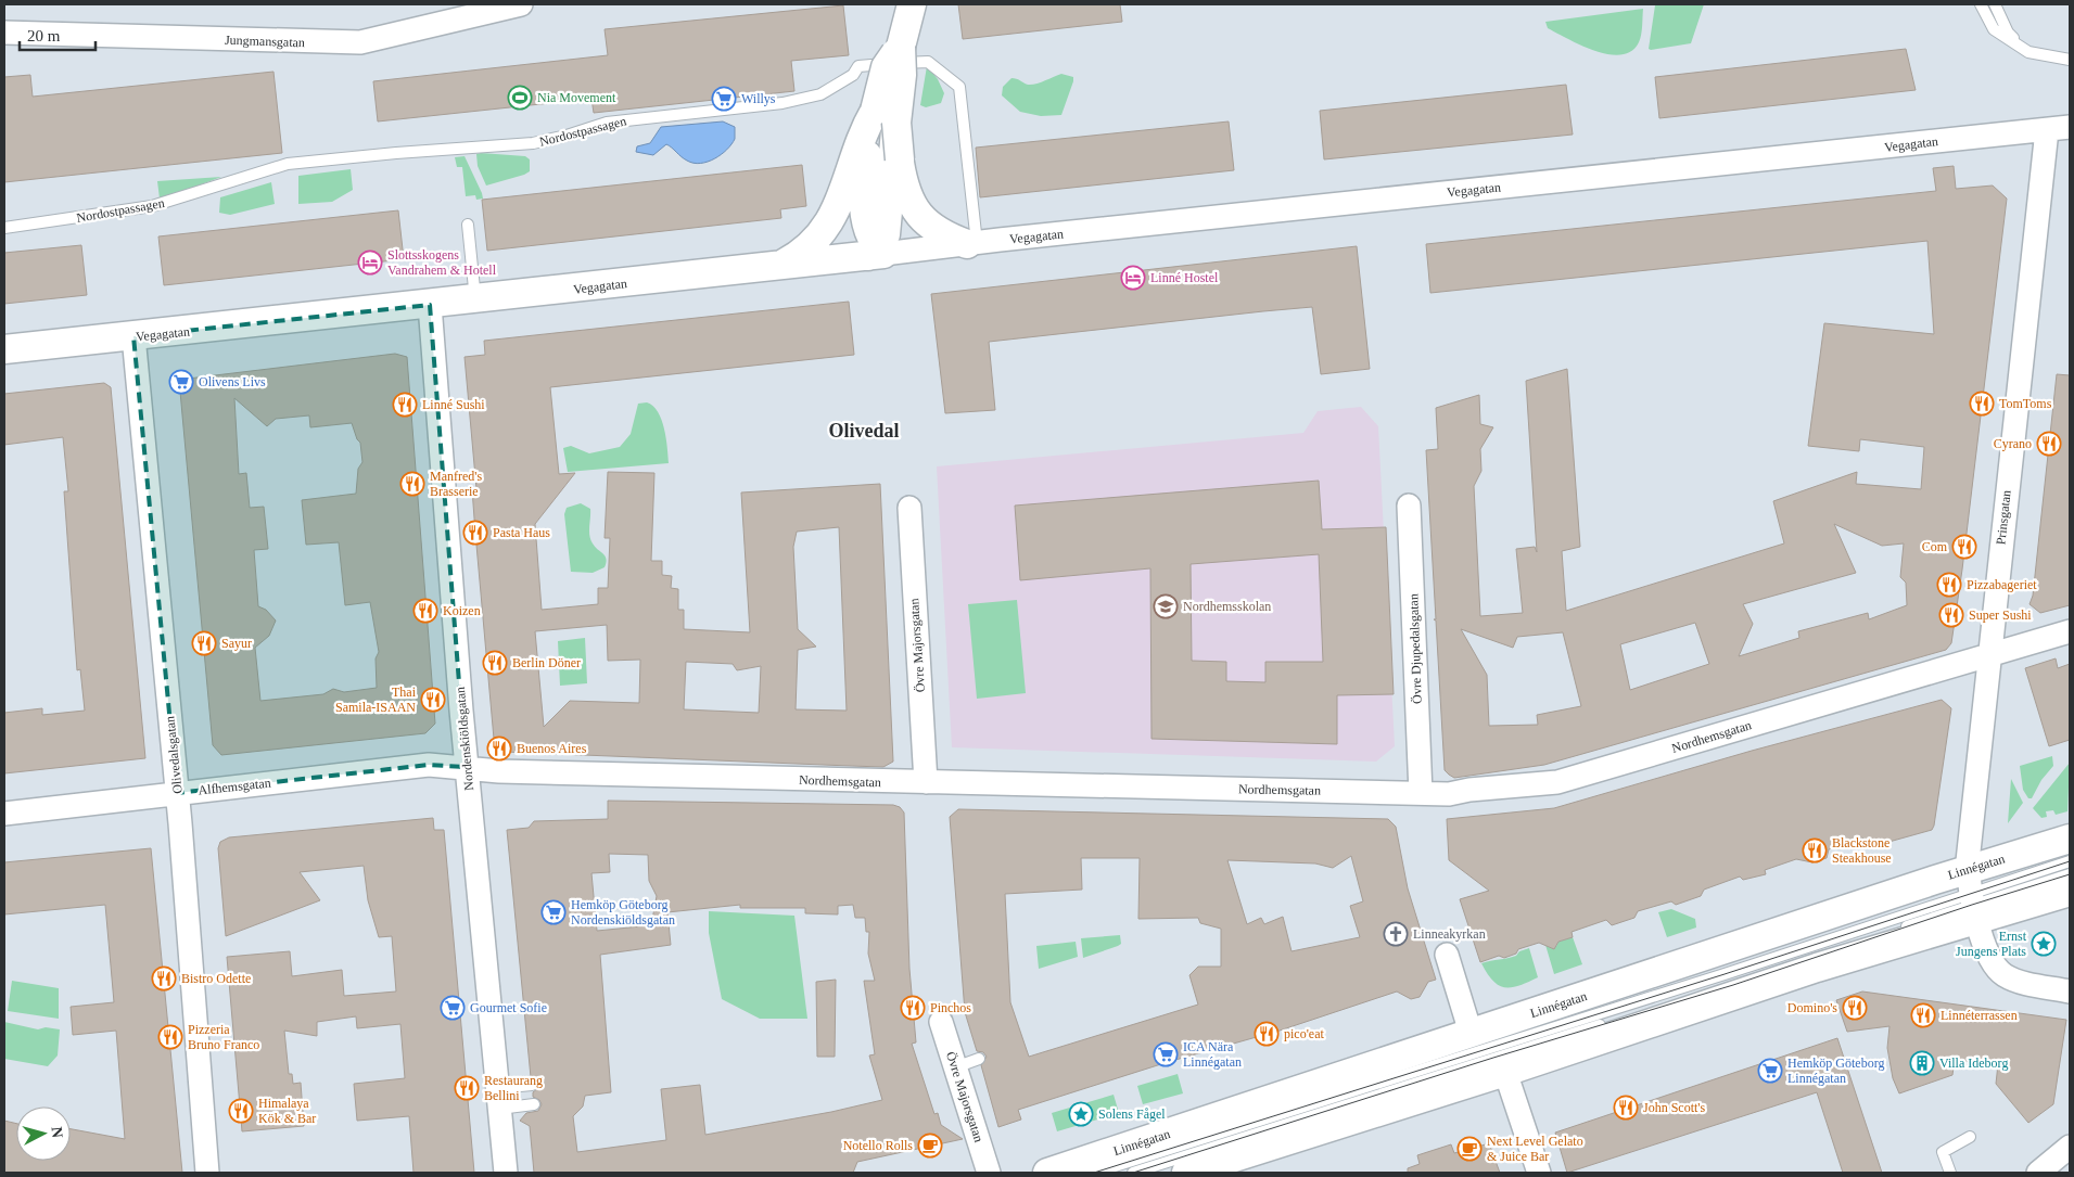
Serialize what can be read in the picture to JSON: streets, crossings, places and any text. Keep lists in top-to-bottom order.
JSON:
{
  "streets": {
    "street": [
      "Jungmansgatan",
      "Vegagatan",
      "Prinsgatan",
      "Övre Majorsgatan",
      "Övre Djupedalsgatan",
      "Nordhemsgatan",
      "Nordenskiöldsgatan",
      "Olivedalsgatan",
      "Alfhemsgatan",
      "Linnégatan"
    ],
    "lane": ["Nordostpassagen"]
  },
  "crossings": [
    ["Nordostpassagen", "Vegagatan"],
    ["Vegagatan", "Prinsgatan"],
    ["Vegagatan", "Nordenskiöldsgatan"],
    ["Vegagatan", "Olivedalsgatan"],
    ["Prinsgatan", "Nordhemsgatan"],
    ["Prinsgatan", "Linnégatan"],
    ["Övre Majorsgatan", "Nordhemsgatan"],
    ["Övre Djupedalsgatan", "Nordhemsgatan"],
    ["Nordhemsgatan", "Nordenskiöldsgatan"],
    ["Nordhemsgatan", "Alfhemsgatan"],
    ["Nordenskiöldsgatan", "Alfhemsgatan"],
    ["Olivedalsgatan", "Alfhemsgatan"]
  ],
  "districts": ["Olivedal"],
  "places": {
    "sports": ["Nia Movement"],
    "supermarket": [
      "Willys",
      "Olivens Livs",
      "Hemköp Göteborg Nordenskiöldsgatan",
      "Gourmet Sofie",
      "ICA Nära Linnégatan",
      "Hemköp Göteborg Linnégatan"
    ],
    "hotel": ["Slottsskogens Vandrahem & Hotell", "Linné Hostel"],
    "restaurant": [
      "TomToms",
      "Linné Sushi",
      "Cyrano",
      "Manfred's Brasserie",
      "Pasta Haus",
      "Com",
      "Pizzabageriet",
      "Koizen",
      "Super Sushi",
      "Sayur",
      "Berlin Döner",
      "Thai Samila-ISAAN",
      "Buenos Aires",
      "Blackstone Steakhouse",
      "Bistro Odette",
      "Pinchos",
      "Domino's",
      "Linnéterrassen",
      "pico'eat",
      "Pizzeria Bruno Franco",
      "Restaurang Bellini",
      "John Scott's",
      "Himalaya Kök & Bar"
    ],
    "school or university": ["Nordhemsskolan"],
    "church": ["Linneakyrkan"],
    "place": ["Ernst Jungens Plats", "Solens Fågel"],
    "building": ["Villa Ideborg"],
    "cafe": ["Notello Rolls", "Next Level Gelato & Juice Bar"]
  },
  "scale_bar": "20 m",
  "north": "right"
}
